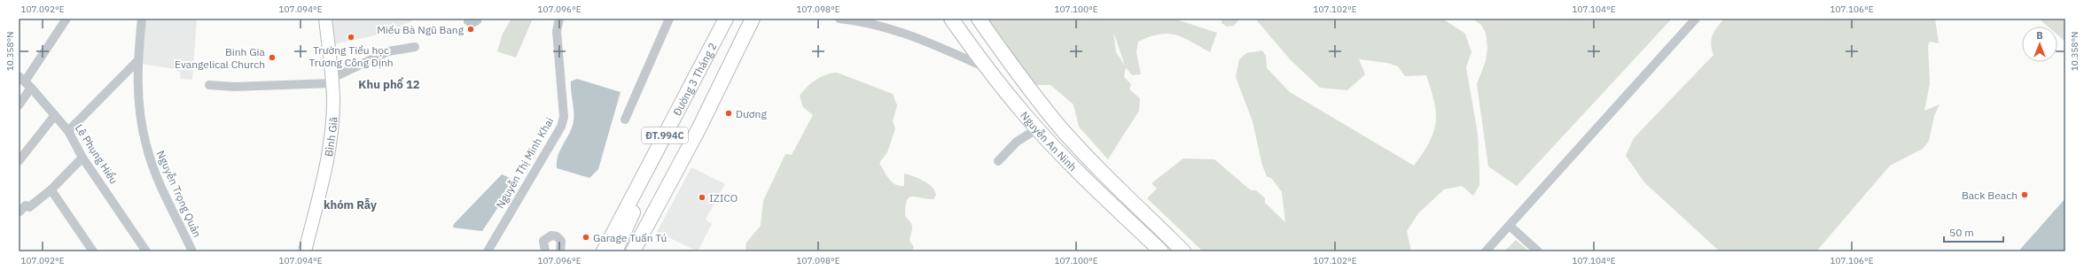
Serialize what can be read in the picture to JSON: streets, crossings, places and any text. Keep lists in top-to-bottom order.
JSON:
{
  "streets": {
    "main road": ["Đường 3 Tháng 2", "ĐT.994C", "Nguyễn An Ninh"],
    "street": [
      "Bình Giã",
      "Lê Phụng Hiểu",
      "Nguyễn Thị Minh Khai",
      "Nguyễn Trọng Quản"
    ]
  },
  "districts": ["Khu phố 12", "khóm Rẫy"],
  "places": [
    "Miếu Bà Ngũ Bang",
    "Trường Tiểu học Trương Công Định",
    "Binh Gia Evangelical Church",
    "Dương",
    "Back Beach",
    "IZICO",
    "Garage Tuấn Tú"
  ],
  "scale_bar": "50 m",
  "north": "top",
  "coordinates": [
    "107.092°E",
    "107.094°E",
    "107.096°E",
    "107.098°E",
    "107.100°E",
    "107.102°E",
    "107.104°E",
    "107.106°E",
    "10.358°N"
  ]
}
